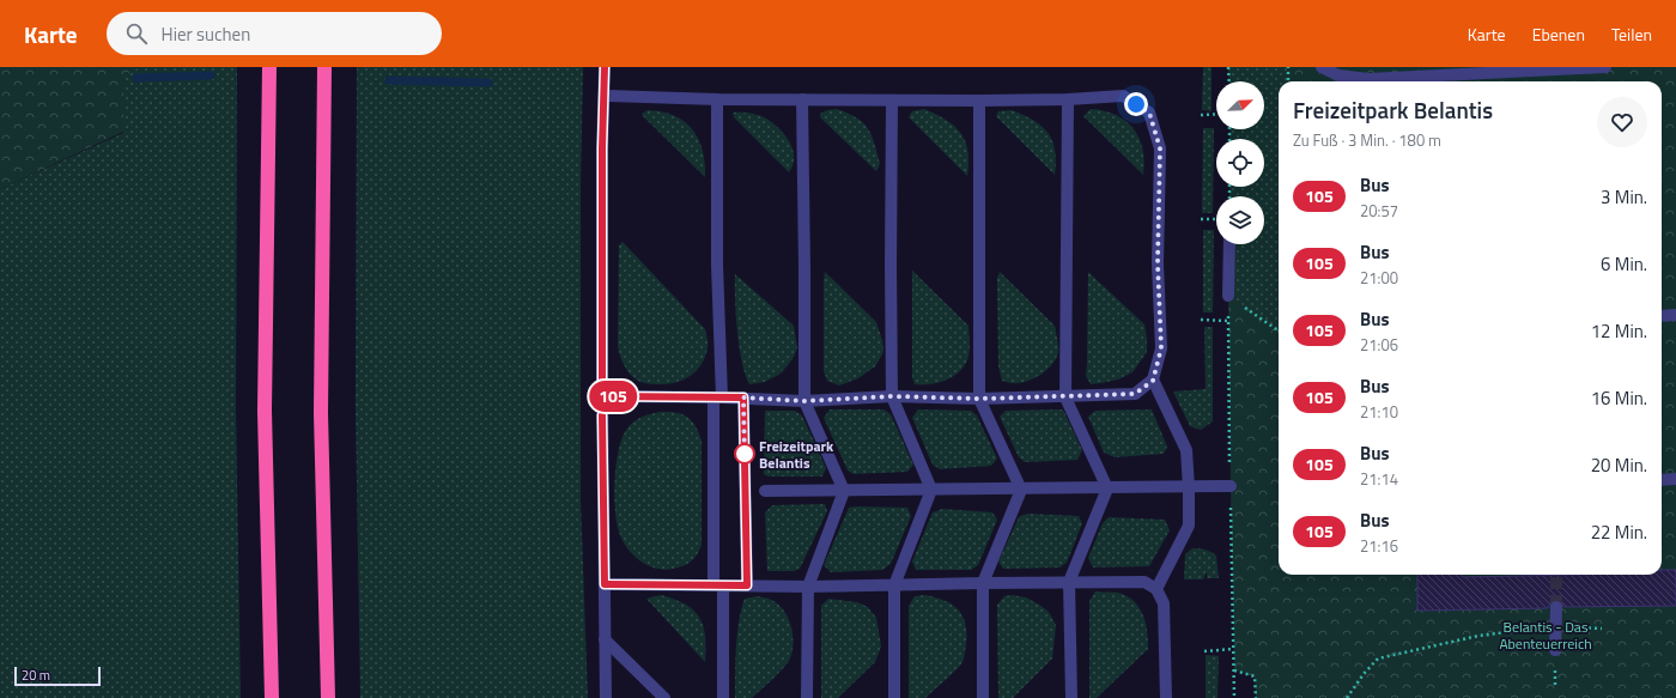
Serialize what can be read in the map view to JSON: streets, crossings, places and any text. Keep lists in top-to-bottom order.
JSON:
{
  "parks": ["Belantis - Das Abenteuerreich"],
  "places": ["Freizeitpark Belantis"],
  "lines": ["bus line 105"],
  "scale_bar": "20 m",
  "north": "top right",
  "page": {
    "header": "Karte",
    "search": "Hier suchen",
    "nav": ["Karte", "Ebenen", "Teilen"],
    "on_map": "105",
    "heading": ["Freizeitpark Belantis", "Zu Fuß · 3 Min. · 180 m"],
    "list": [
      {
        "mark": "105",
        "name": "Bus",
        "note": "20:57",
        "value": "3 Min."
      },
      {
        "mark": "105",
        "name": "Bus",
        "note": "21:00",
        "value": "6 Min."
      },
      {
        "mark": "105",
        "name": "Bus",
        "note": "21:06",
        "value": "12 Min."
      },
      {
        "mark": "105",
        "name": "Bus",
        "note": "21:10",
        "value": "16 Min."
      },
      {
        "mark": "105",
        "name": "Bus",
        "note": "21:14",
        "value": "20 Min."
      },
      {
        "mark": "105",
        "name": "Bus",
        "note": "21:16",
        "value": "22 Min."
      }
    ],
    "scale": "20 m"
  }
}
